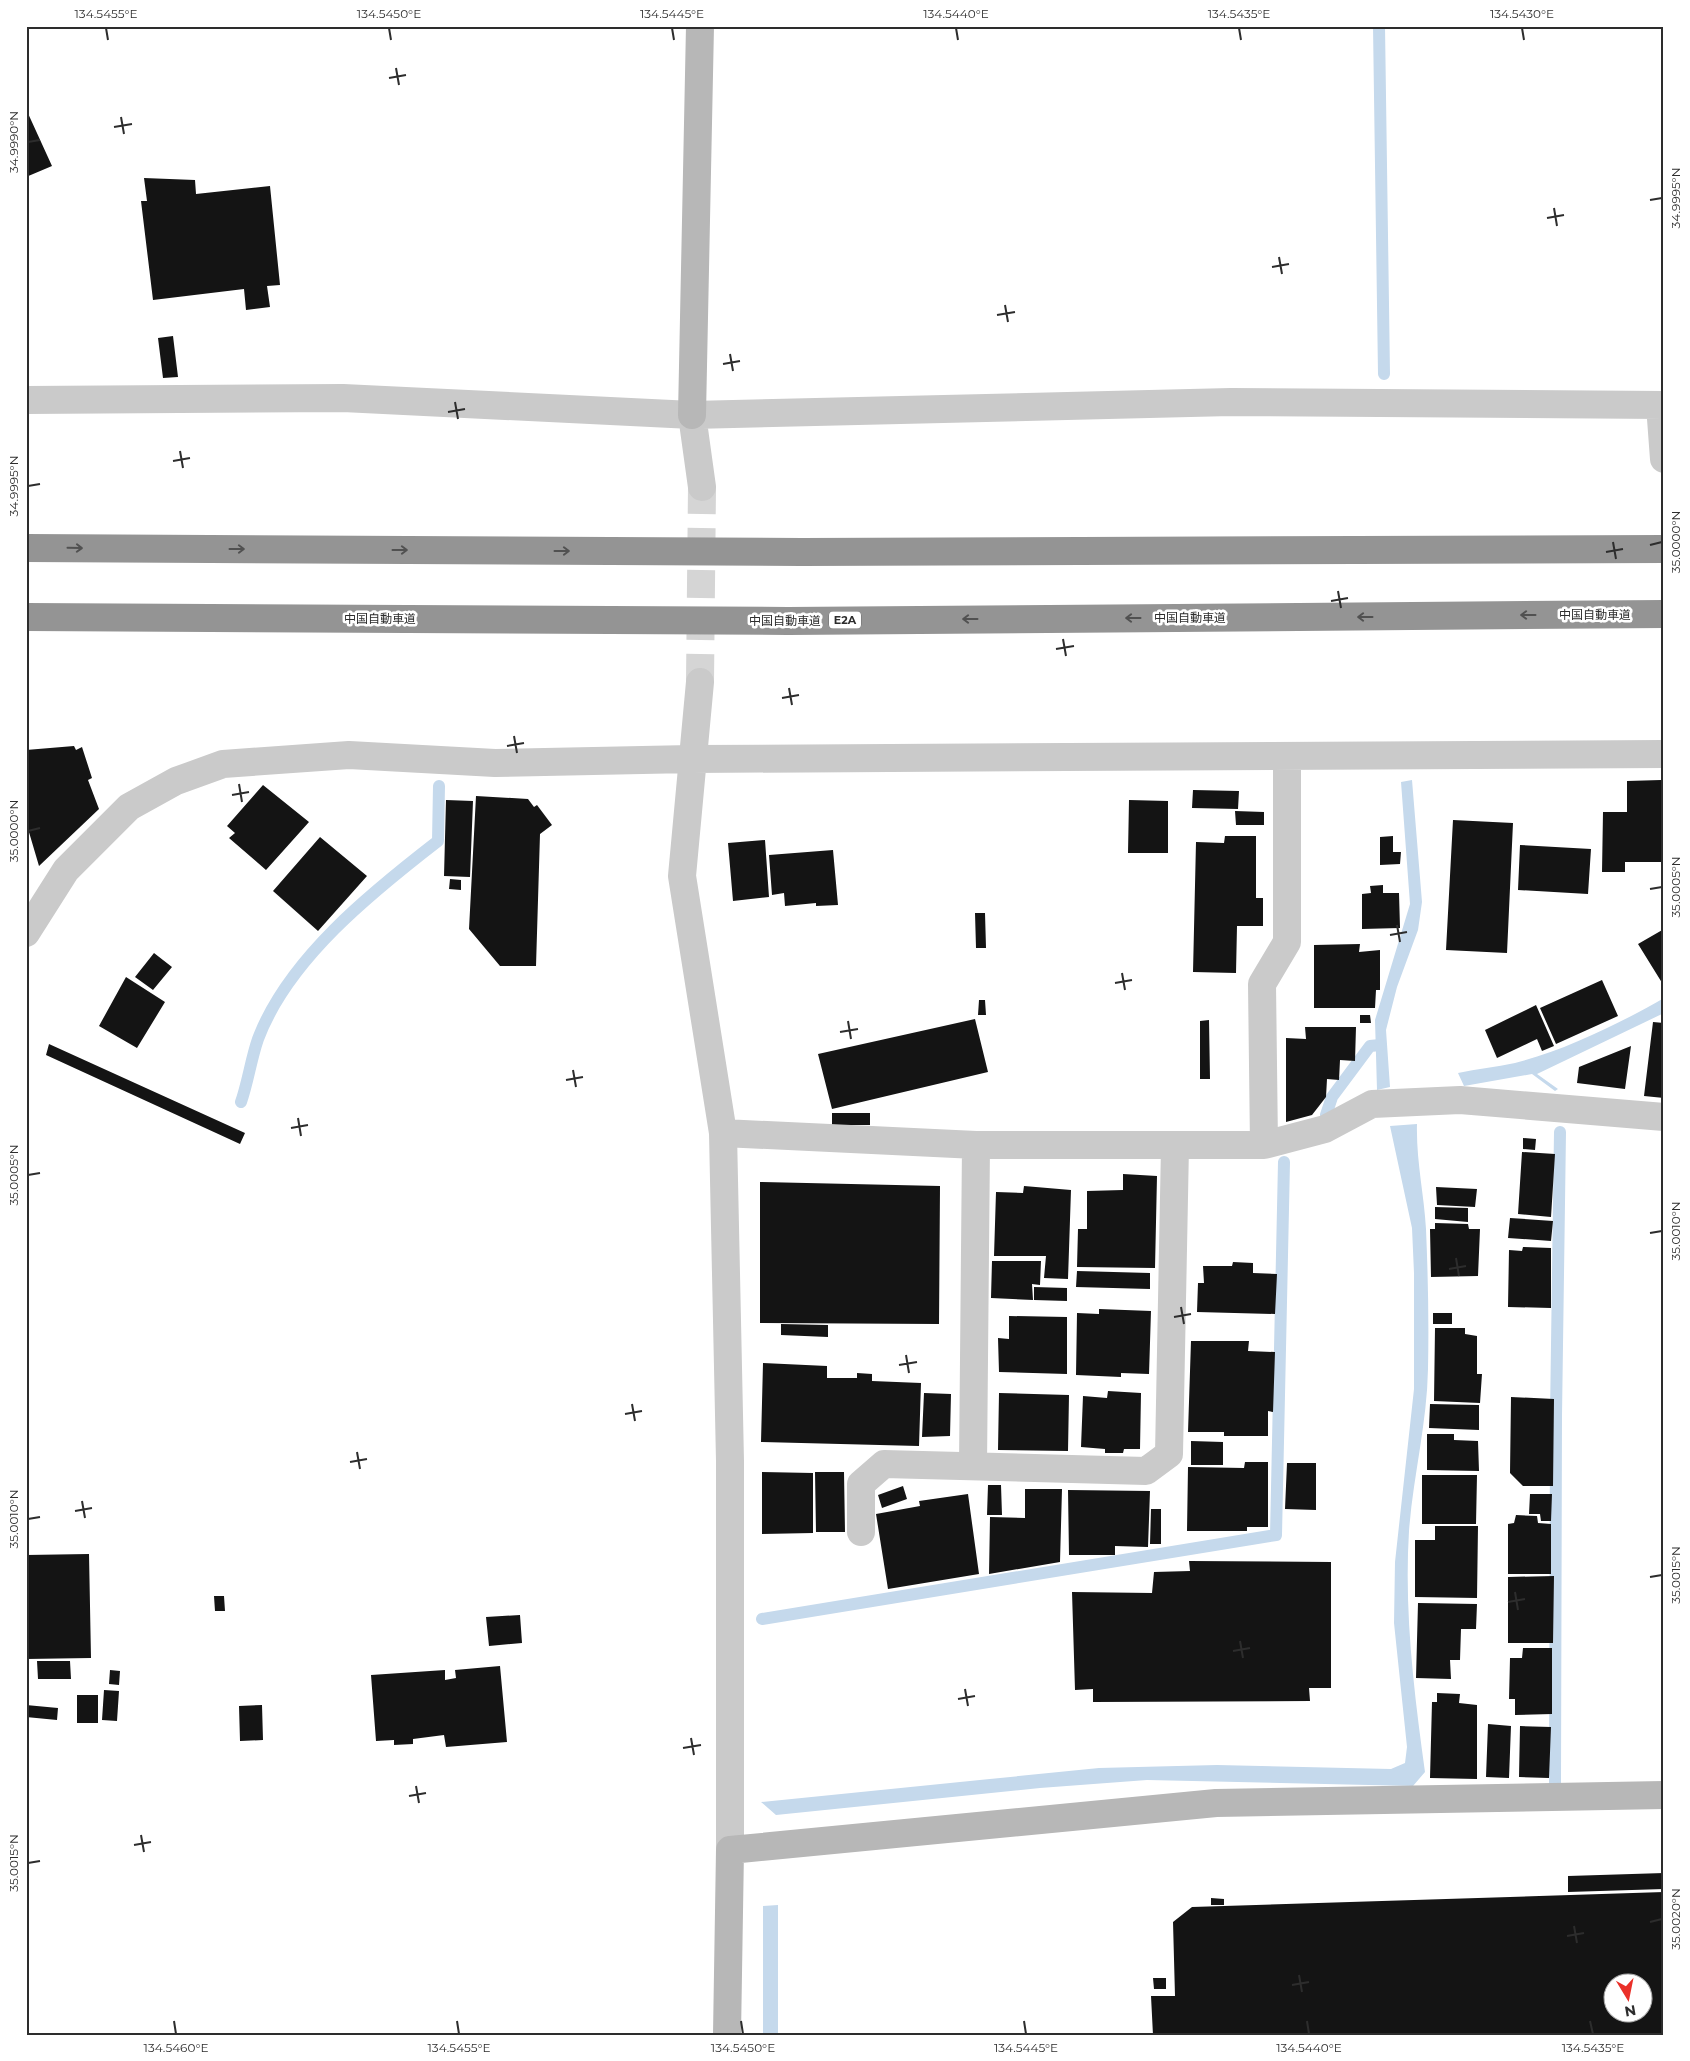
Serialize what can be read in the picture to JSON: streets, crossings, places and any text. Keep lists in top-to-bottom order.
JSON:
{
  "streets": {
    "highway": ["中国自動車道", "E2A"]
  },
  "north": "bottom",
  "coordinates": [
    "134.5455°E",
    "134.5450°E",
    "134.5445°E",
    "134.5440°E",
    "134.5435°E",
    "134.5430°E",
    "34.9990°N",
    "34.9995°N",
    "35.0000°N",
    "35.0005°N",
    "35.0010°N",
    "35.0015°N",
    "35.0020°N",
    "134.5460°E"
  ]
}
